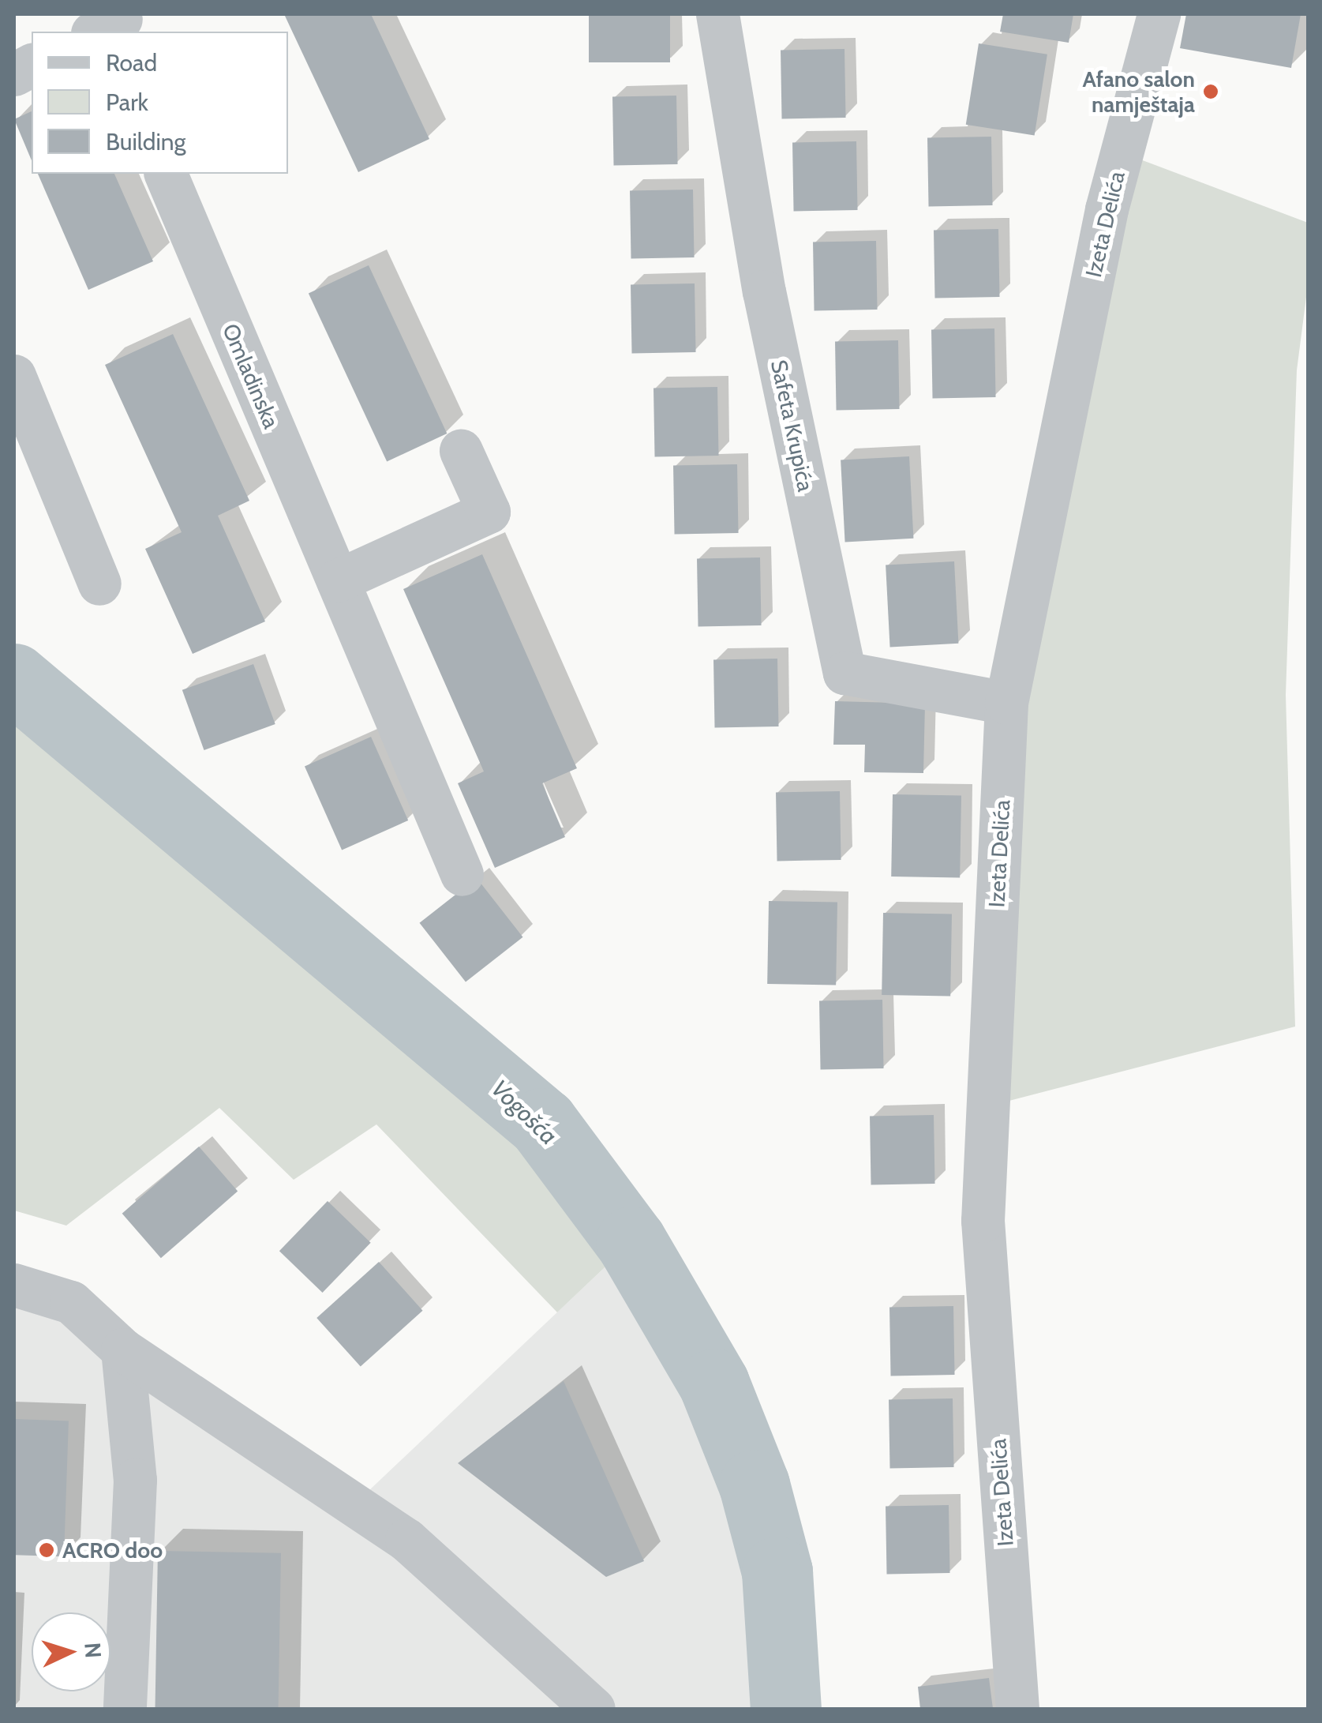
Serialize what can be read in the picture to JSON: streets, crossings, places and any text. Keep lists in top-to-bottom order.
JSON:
{
  "streets": {
    "street": ["Izeta Delića", "Omladinska", "Safeta Krupića"]
  },
  "crossings": [
    ["Izeta Delića", "Safeta Krupića"]
  ],
  "water": ["Vogošća"],
  "places": ["Afano salon namještaja", "ACRO doo"],
  "legend": ["Road", "Park", "Building"],
  "north": "right"
}
